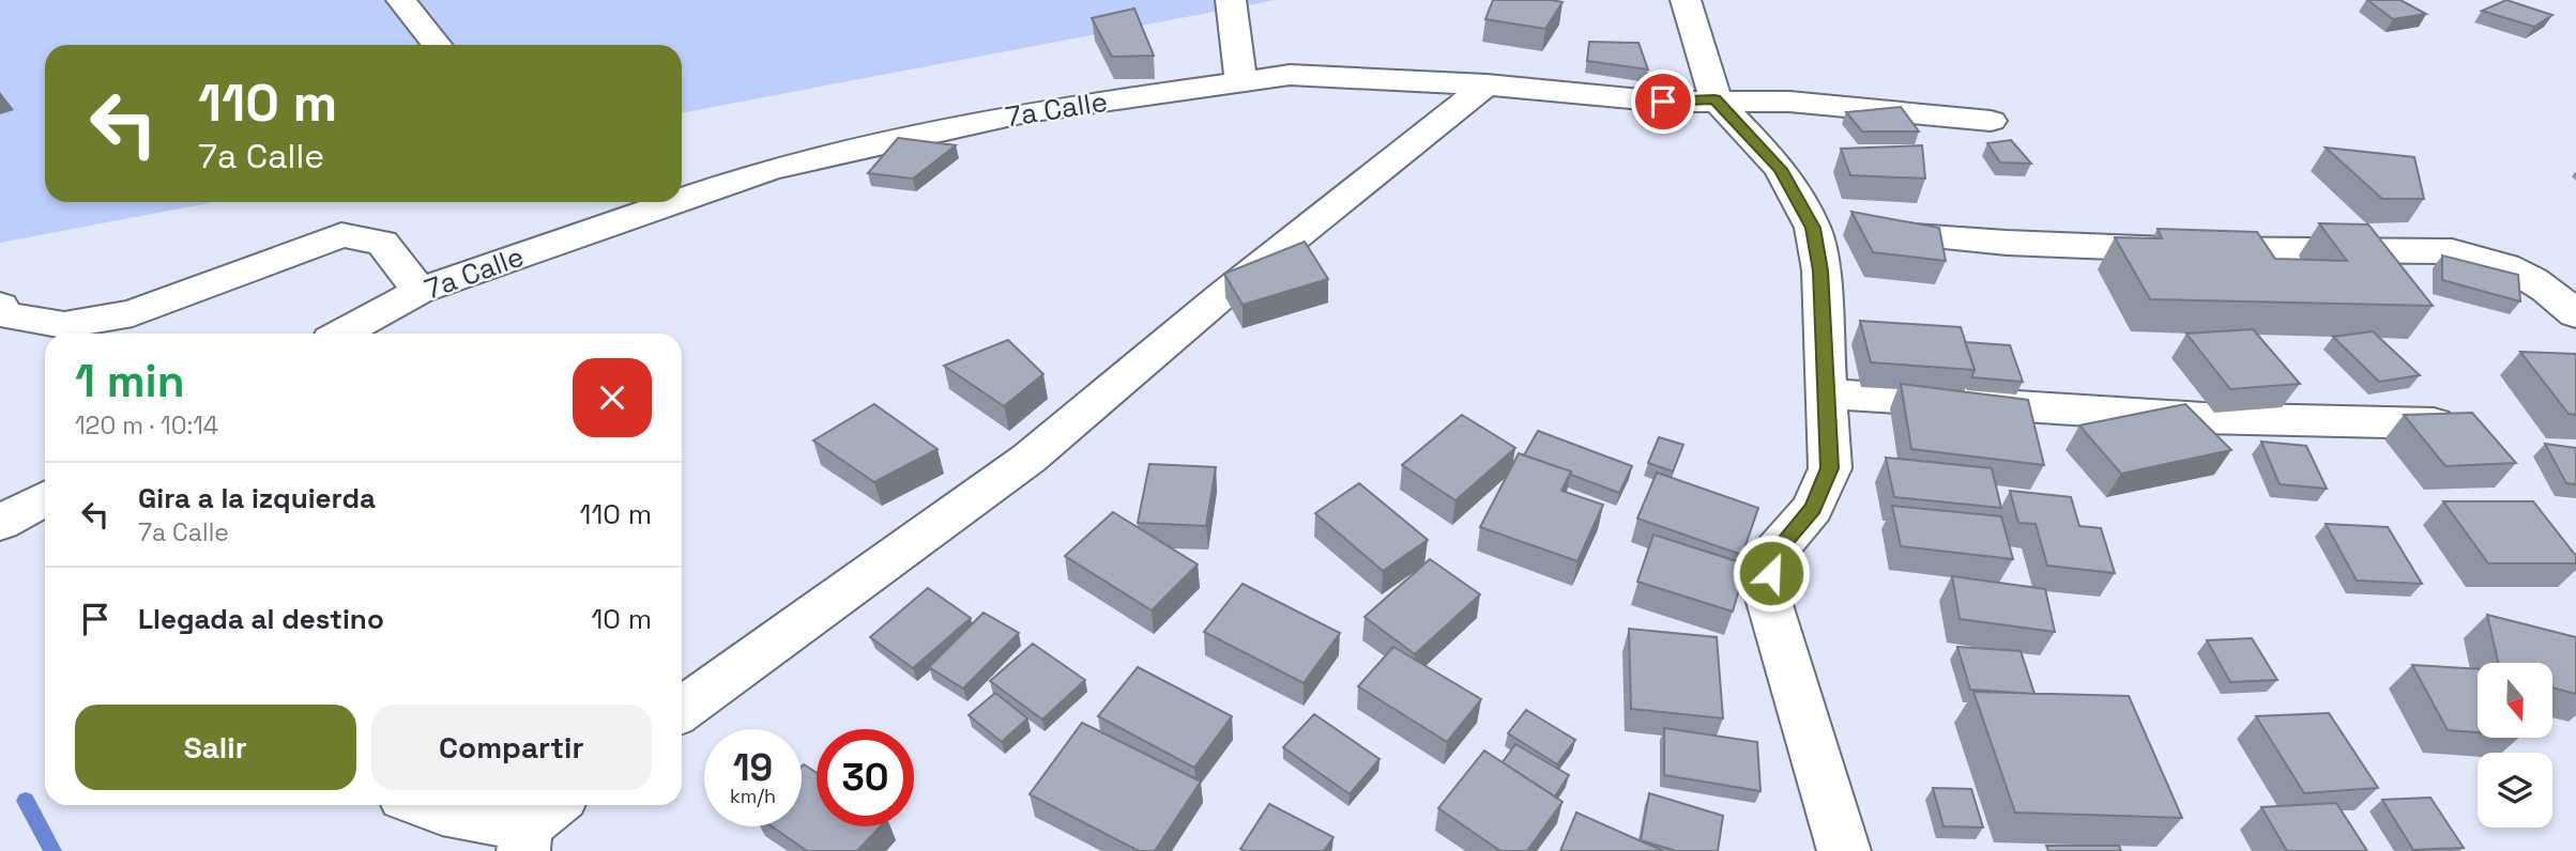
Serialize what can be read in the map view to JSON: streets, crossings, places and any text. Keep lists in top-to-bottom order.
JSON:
{
  "streets": {
    "street": ["7a Calle"]
  },
  "north": "bottom",
  "page": {
    "turn": ["110 m", "7a Calle"],
    "heading": ["1 min", "120 m · 10:14"],
    "list": [
      {
        "name": "Gira a la izquierda",
        "note": "7a Calle",
        "value": "110 m"
      },
      {
        "name": "Llegada al destino",
        "value": "10 m"
      }
    ],
    "buttons": ["Salir", "Compartir"],
    "speed": "19 km/h",
    "limit": "30"
  }
}
